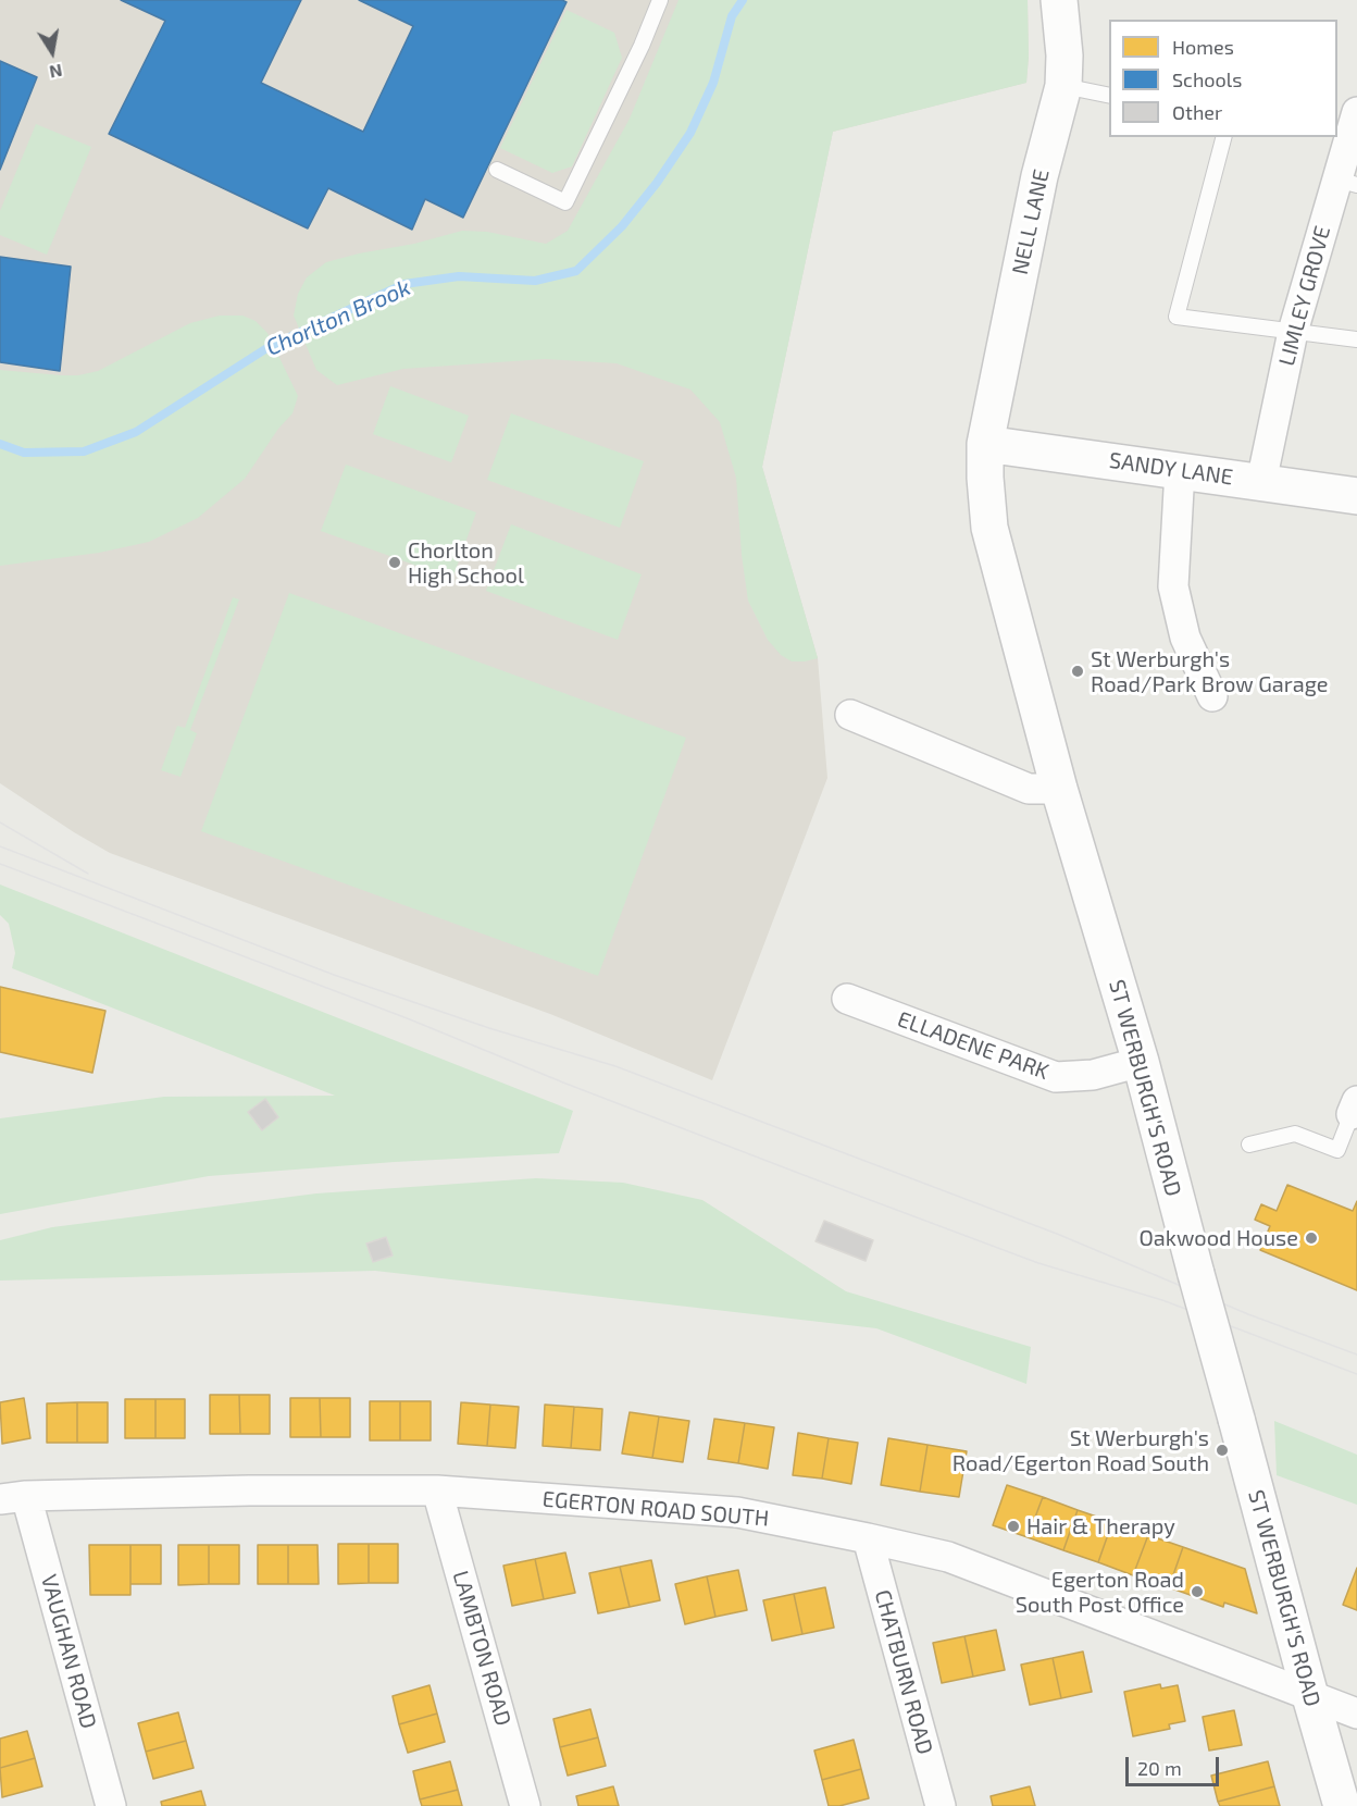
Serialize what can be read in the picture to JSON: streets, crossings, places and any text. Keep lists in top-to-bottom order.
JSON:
{
  "streets": {
    "street": [
      "NELL LANE",
      "LIMLEY GROVE",
      "SANDY LANE",
      "ELLADENE PARK",
      "ST WERBURGH'S ROAD",
      "EGERTON ROAD SOUTH",
      "LAMBTON ROAD",
      "VAUGHAN ROAD",
      "CHATBURN ROAD"
    ]
  },
  "crossings": [
    ["NELL LANE", "SANDY LANE"],
    ["NELL LANE", "ST WERBURGH'S ROAD"],
    ["LIMLEY GROVE", "SANDY LANE"],
    ["SANDY LANE", "ST WERBURGH'S ROAD"],
    ["ELLADENE PARK", "ST WERBURGH'S ROAD"],
    ["ST WERBURGH'S ROAD", "EGERTON ROAD SOUTH"],
    ["EGERTON ROAD SOUTH", "LAMBTON ROAD"],
    ["EGERTON ROAD SOUTH", "VAUGHAN ROAD"],
    ["EGERTON ROAD SOUTH", "CHATBURN ROAD"]
  ],
  "water": ["Chorlton Brook"],
  "places": [
    "Chorlton High School",
    "St Werburgh's Road/Park Brow Garage",
    "Oakwood House",
    "St Werburgh's Road/Egerton Road South",
    "Hair & Therapy",
    "Egerton Road South Post Office"
  ],
  "legend": ["Homes", "Schools", "Other"],
  "scale_bar": "20 m",
  "north": "bottom"
}
